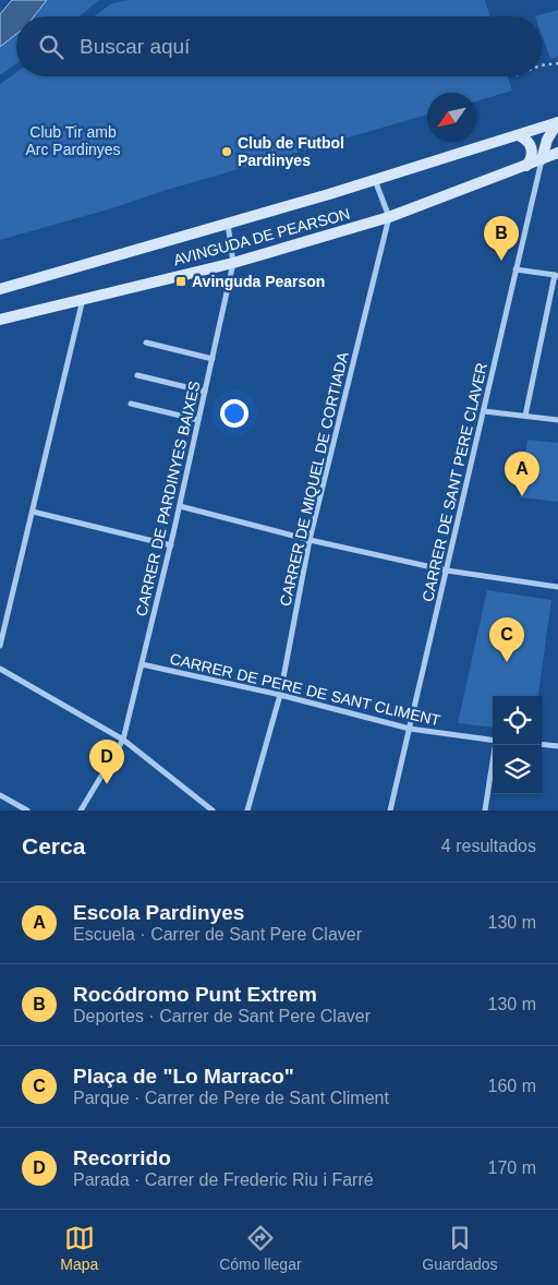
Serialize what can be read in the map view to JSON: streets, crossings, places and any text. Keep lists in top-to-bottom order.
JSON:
{
  "streets": {
    "street": [
      "AVINGUDA DE PEARSON",
      "CARRER DE MIQUEL DE CORTIADA",
      "CARRER DE SANT PERE CLAVER",
      "CARRER DE PARDINYES BAIXES",
      "CARRER DE PERE DE SANT CLIMENT"
    ]
  },
  "crossings": [
    ["AVINGUDA DE PEARSON", "CARRER DE MIQUEL DE CORTIADA"],
    ["AVINGUDA DE PEARSON", "CARRER DE SANT PERE CLAVER"],
    ["AVINGUDA DE PEARSON", "CARRER DE PARDINYES BAIXES"],
    ["CARRER DE MIQUEL DE CORTIADA", "CARRER DE PERE DE SANT CLIMENT"],
    ["CARRER DE SANT PERE CLAVER", "CARRER DE PERE DE SANT CLIMENT"],
    ["CARRER DE PARDINYES BAIXES", "CARRER DE PERE DE SANT CLIMENT"]
  ],
  "parks": ["Club Tir amb Arc Pardinyes"],
  "places": {
    "other": ["Club de Futbol Pardinyes"],
    "transit": ["Avinguda Pearson"]
  },
  "north": "bottom left",
  "page": {
    "search": "Buscar aquí",
    "pins": [
      "B",
      "A",
      "C",
      "D"
    ],
    "heading": ["Cerca", "4 resultados"],
    "list": [
      {
        "mark": "A",
        "name": "Escola Pardinyes",
        "note": "Escuela · Carrer de Sant Pere Claver",
        "value": "130 m"
      },
      {
        "mark": "B",
        "name": "Rocódromo Punt Extrem",
        "note": "Deportes · Carrer de Sant Pere Claver",
        "value": "130 m"
      },
      {
        "mark": "C",
        "name": "Plaça de \"Lo Marraco\"",
        "note": "Parque · Carrer de Pere de Sant Climent",
        "value": "160 m"
      },
      {
        "mark": "D",
        "name": "Recorrido",
        "note": "Parada · Carrer de Frederic Riu i Farré",
        "value": "170 m"
      }
    ],
    "nav": ["Mapa", "Cómo llegar", "Guardados"]
  }
}
